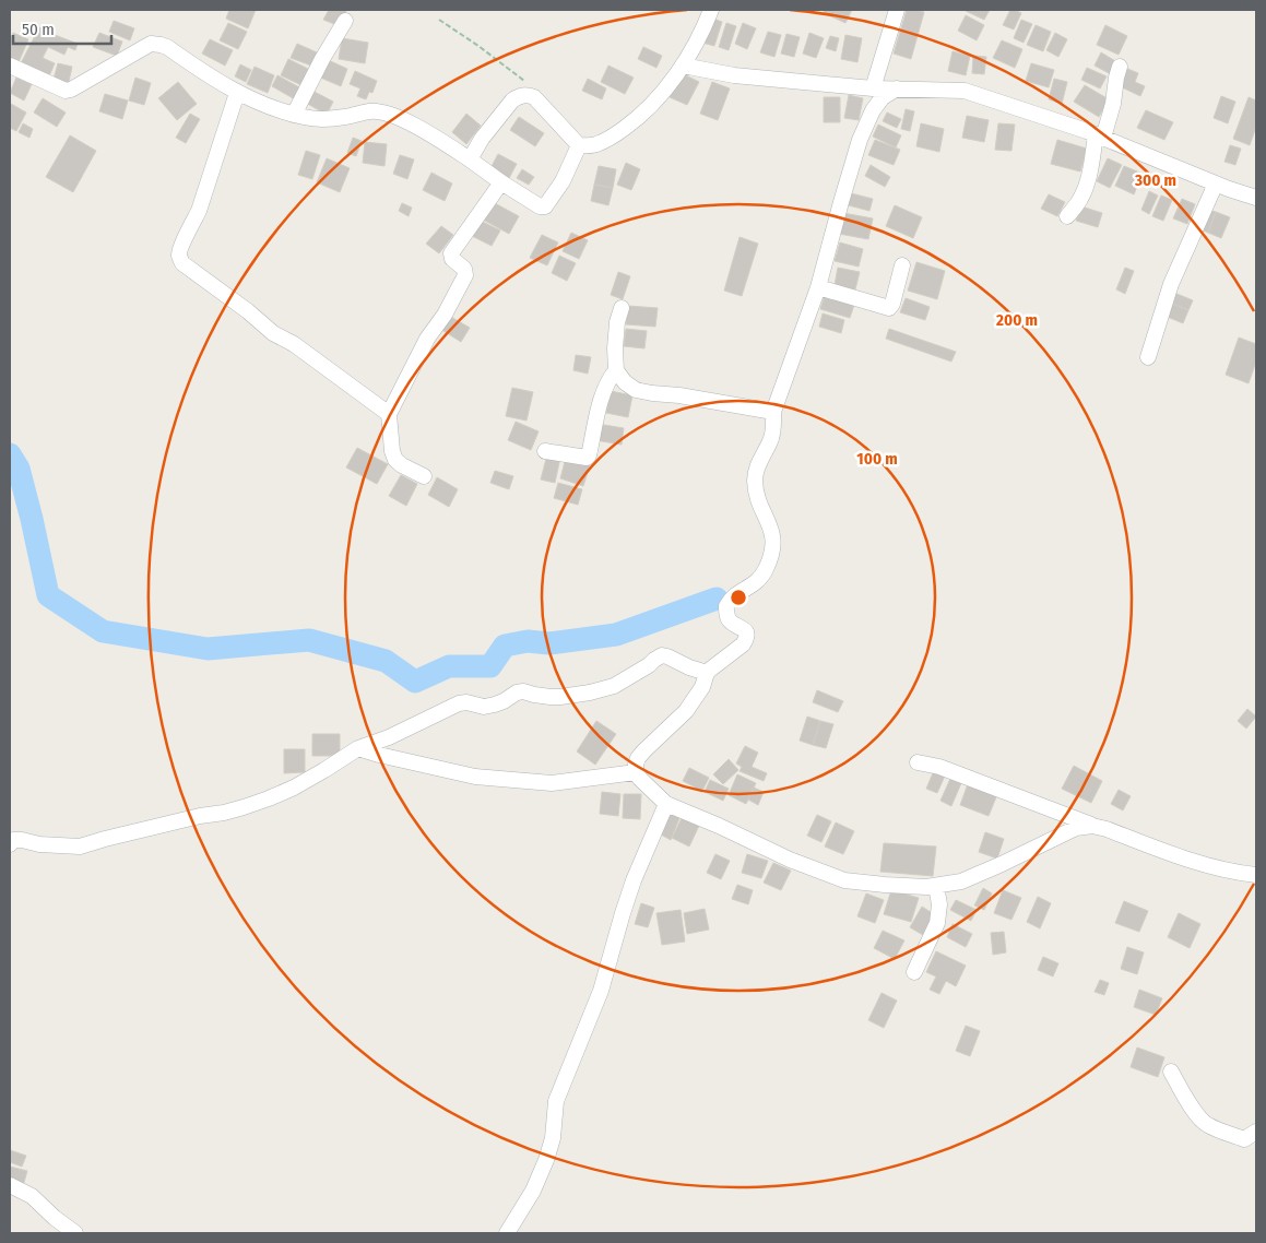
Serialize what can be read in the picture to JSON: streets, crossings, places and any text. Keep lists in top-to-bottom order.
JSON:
{
  "scale_bar": "50 m",
  "rings": ["300 m", "200 m", "100 m"]
}
